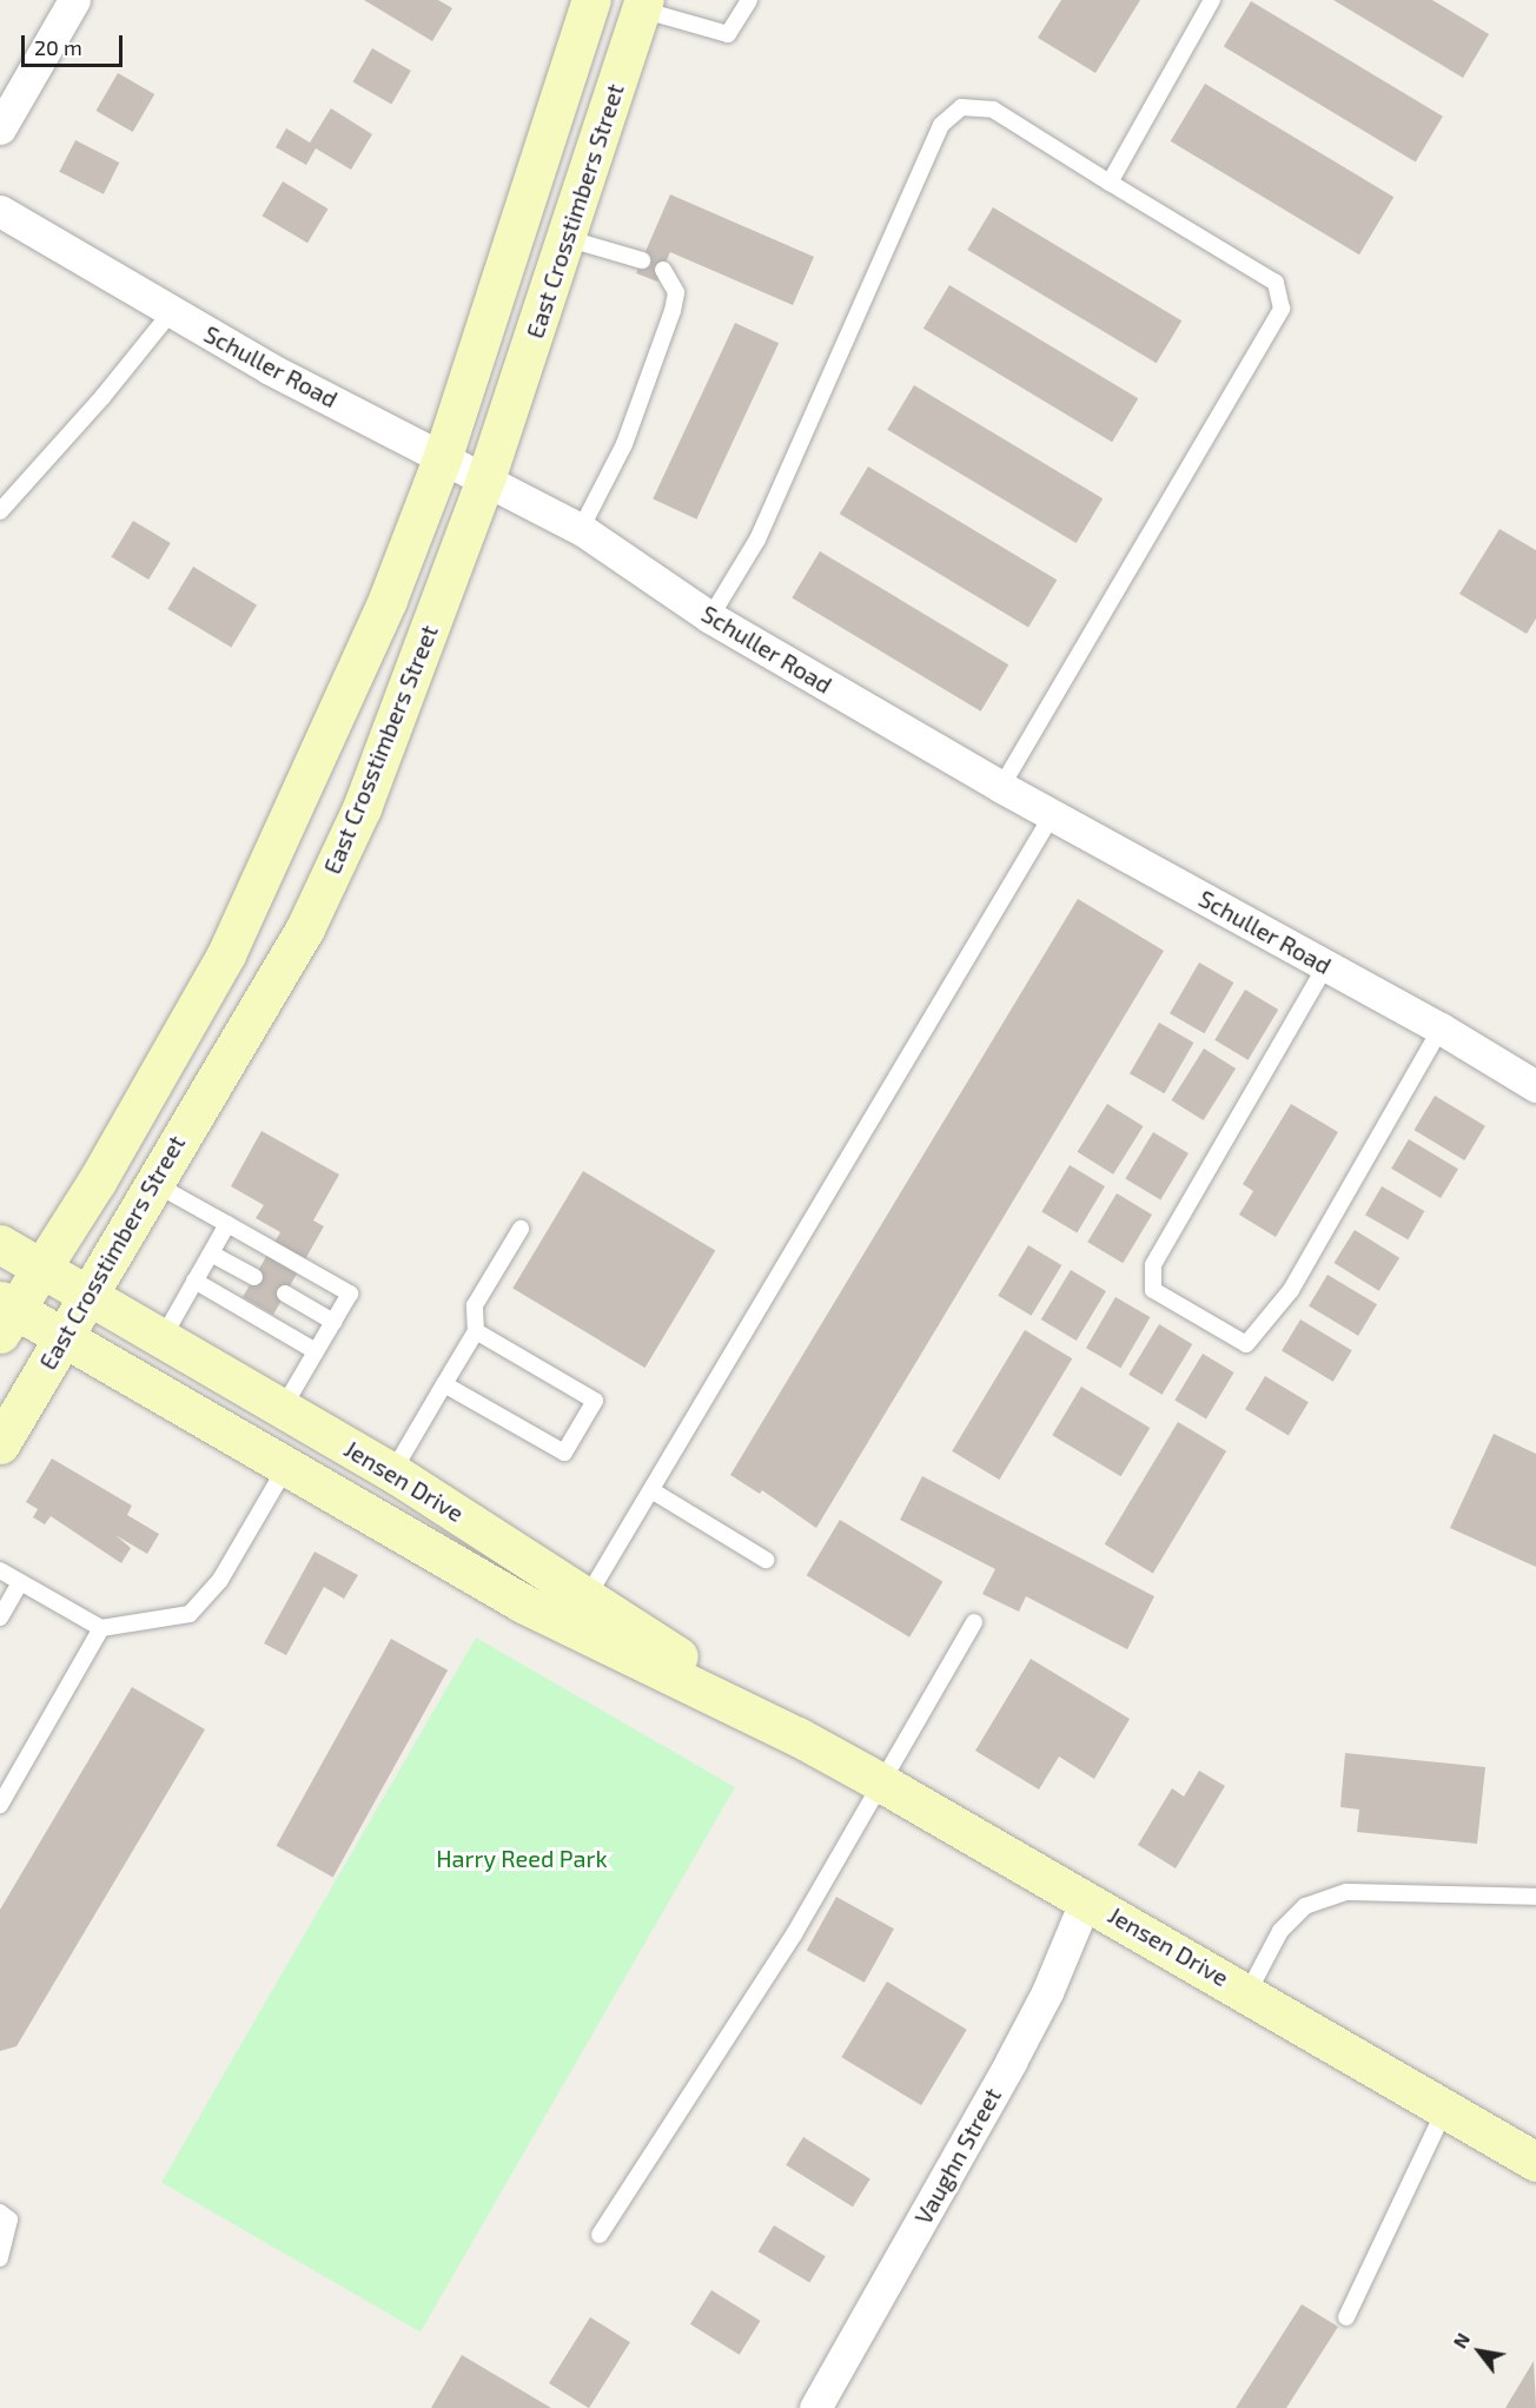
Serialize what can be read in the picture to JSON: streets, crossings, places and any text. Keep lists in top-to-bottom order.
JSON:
{
  "streets": {
    "main road": ["East Crosstimbers Street", "Jensen Drive"],
    "street": ["Schuller Road", "Vaughn Street"]
  },
  "crossings": [
    ["East Crosstimbers Street", "Schuller Road"],
    ["East Crosstimbers Street", "Jensen Drive"],
    ["Jensen Drive", "Vaughn Street"]
  ],
  "parks": ["Harry Reed Park"],
  "scale_bar": "20 m",
  "north": "top left"
}
